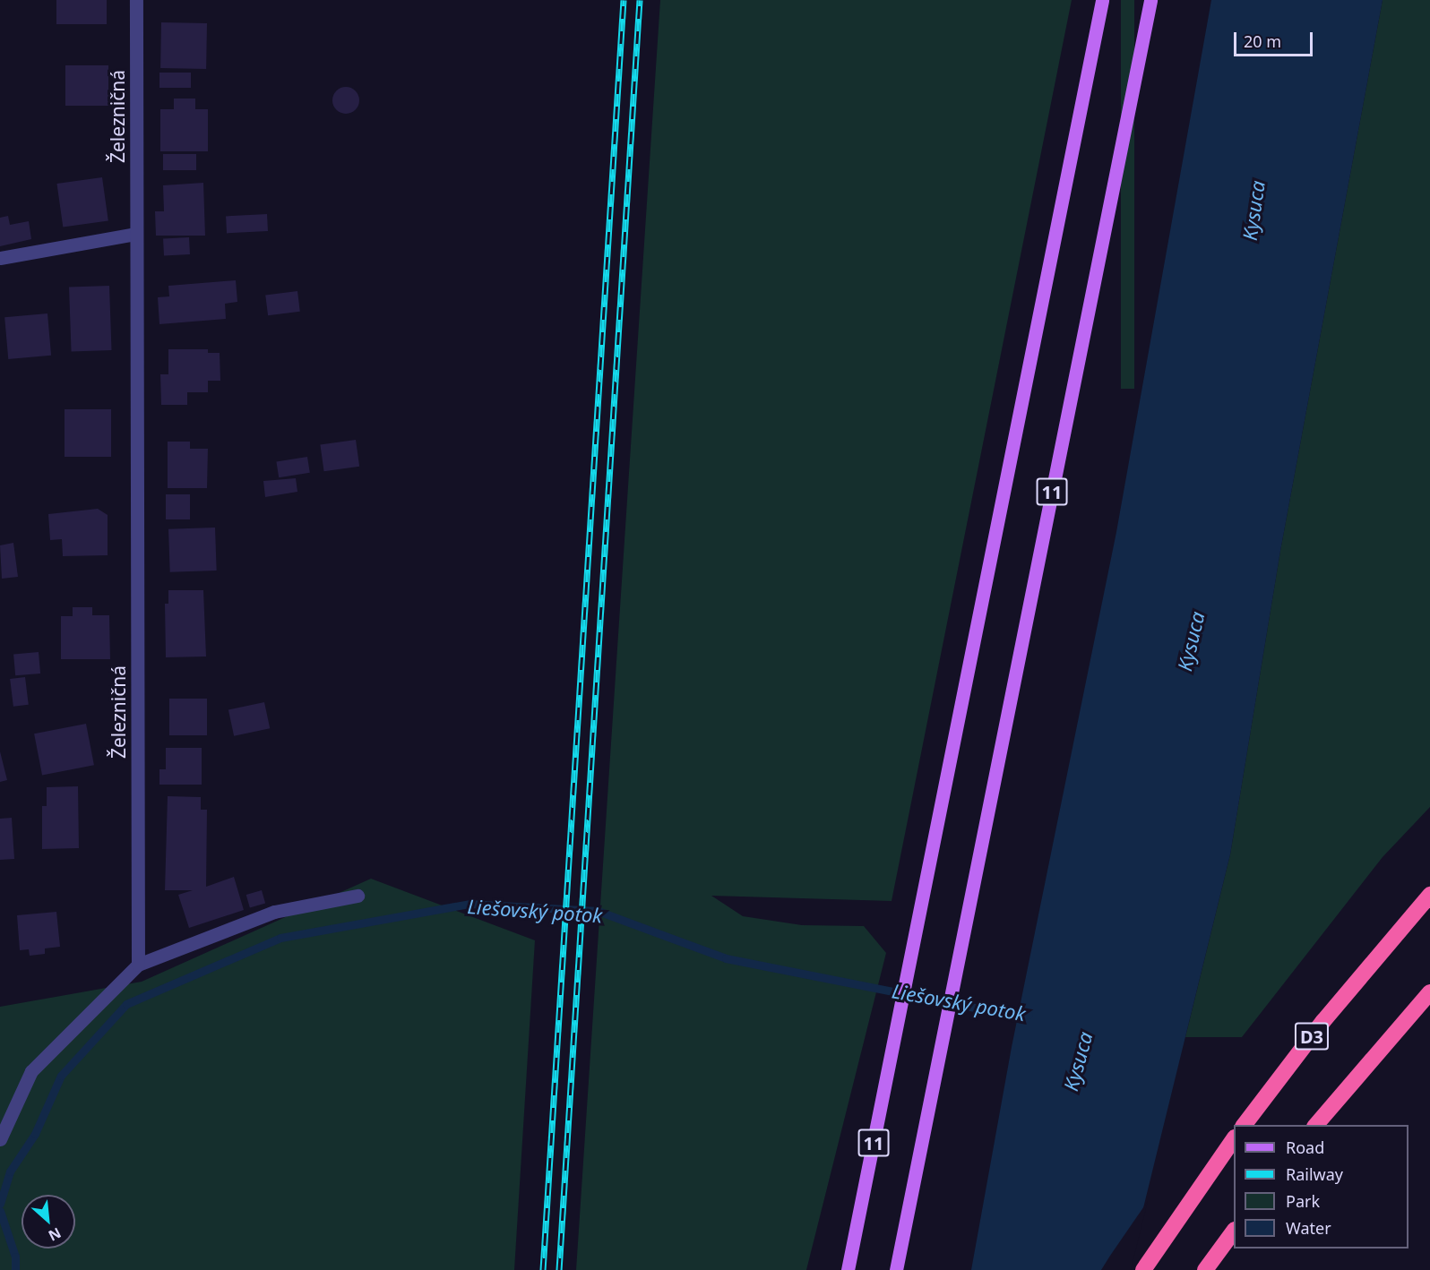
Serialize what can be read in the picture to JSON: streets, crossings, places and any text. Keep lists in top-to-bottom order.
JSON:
{
  "streets": {
    "highway": ["D3"],
    "main road": ["11"],
    "street": ["Železničná"]
  },
  "water": ["Kysuca", "Liešovský potok"],
  "legend": [
    "Road",
    "Railway",
    "Park",
    "Water"
  ],
  "scale_bar": "20 m",
  "north": "bottom right"
}
